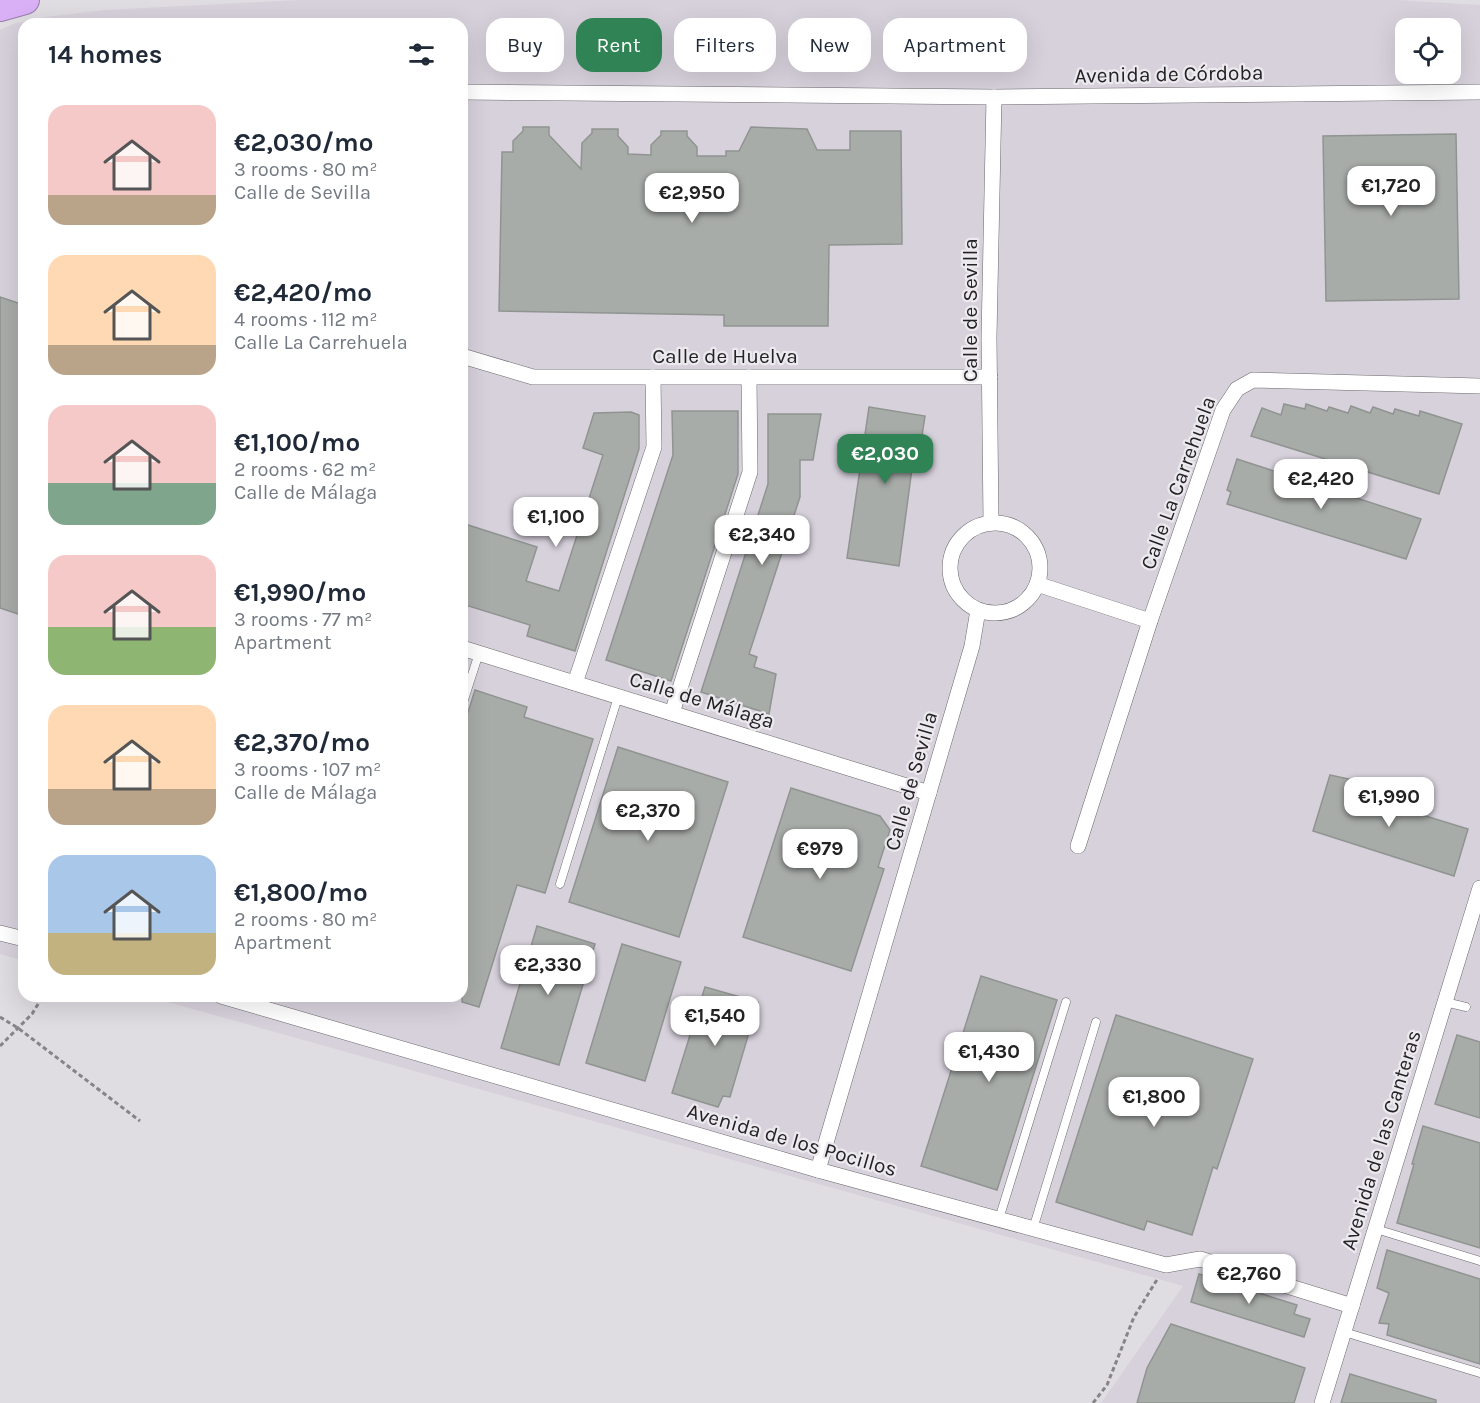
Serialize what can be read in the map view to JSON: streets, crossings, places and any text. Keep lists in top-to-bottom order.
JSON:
{
  "streets": {
    "street": [
      "Avenida de Córdoba",
      "Calle de Sevilla",
      "Calle de Huelva",
      "Calle La Carrehuela",
      "Calle de Málaga",
      "Avenida de los Pocillos",
      "Avenida de las Canteras"
    ]
  },
  "crossings": [
    ["Avenida de Córdoba", "Calle de Sevilla"],
    ["Calle de Sevilla", "Calle de Huelva"],
    ["Calle de Sevilla", "Calle de Málaga"],
    ["Calle de Sevilla", "Avenida de los Pocillos"],
    ["Avenida de los Pocillos", "Avenida de las Canteras"]
  ],
  "page": {
    "chip": [
      "Buy",
      "Rent",
      "Filters",
      "New",
      "Apartment"
    ],
    "heading": "14 homes",
    "list": [
      {
        "name": "€2,030/mo",
        "note": "3 rooms · 80 m² · Calle de Sevilla"
      },
      {
        "name": "€2,420/mo",
        "note": "4 rooms · 112 m² · Calle La Carrehuela"
      },
      {
        "name": "€1,100/mo",
        "note": "2 rooms · 62 m² · Calle de Málaga"
      },
      {
        "name": "€1,990/mo",
        "note": "3 rooms · 77 m² · Apartment"
      },
      {
        "name": "€2,370/mo",
        "note": "3 rooms · 107 m² · Calle de Málaga"
      },
      {
        "name": "€1,800/mo",
        "note": "2 rooms · 80 m² · Apartment"
      }
    ],
    "price": [
      "€1,720",
      "€2,950",
      "€2,030",
      "€2,420",
      "€1,100",
      "€2,340",
      "€1,990",
      "€2,370",
      "€979",
      "€2,330",
      "€1,540",
      "€1,430",
      "€1,800",
      "€2,760"
    ]
  }
}
